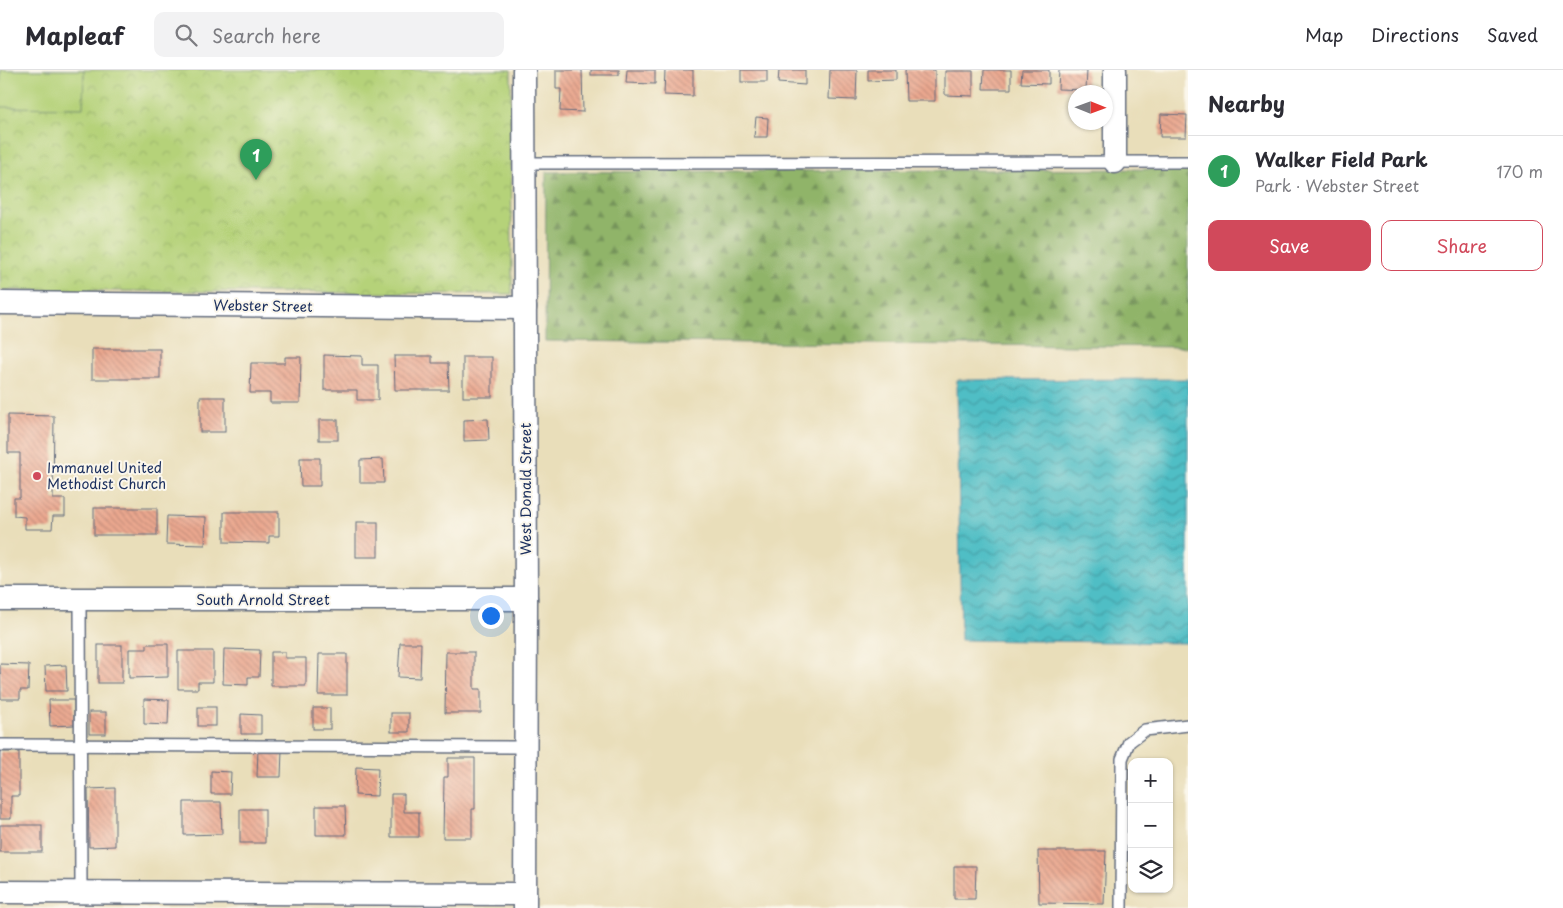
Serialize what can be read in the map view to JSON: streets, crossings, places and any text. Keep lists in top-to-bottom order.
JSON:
{
  "streets": {
    "street": ["Webster Street", "West Donald Street", "South Arnold Street"]
  },
  "crossings": [
    ["Webster Street", "West Donald Street"],
    ["West Donald Street", "South Arnold Street"]
  ],
  "places": ["Immanuel United Methodist Church"],
  "north": "right",
  "page": {
    "header": "Mapleaf",
    "search": "Search here",
    "nav": ["Map", "Directions", "Saved"],
    "heading": "Nearby",
    "list": [
      {
        "mark": "1",
        "name": "Walker Field Park",
        "note": "Park · Webster Street",
        "value": "170 m"
      }
    ],
    "pins": "1",
    "buttons": ["Save", "Share"],
    "map_buttons": ["+", "−"]
  }
}
